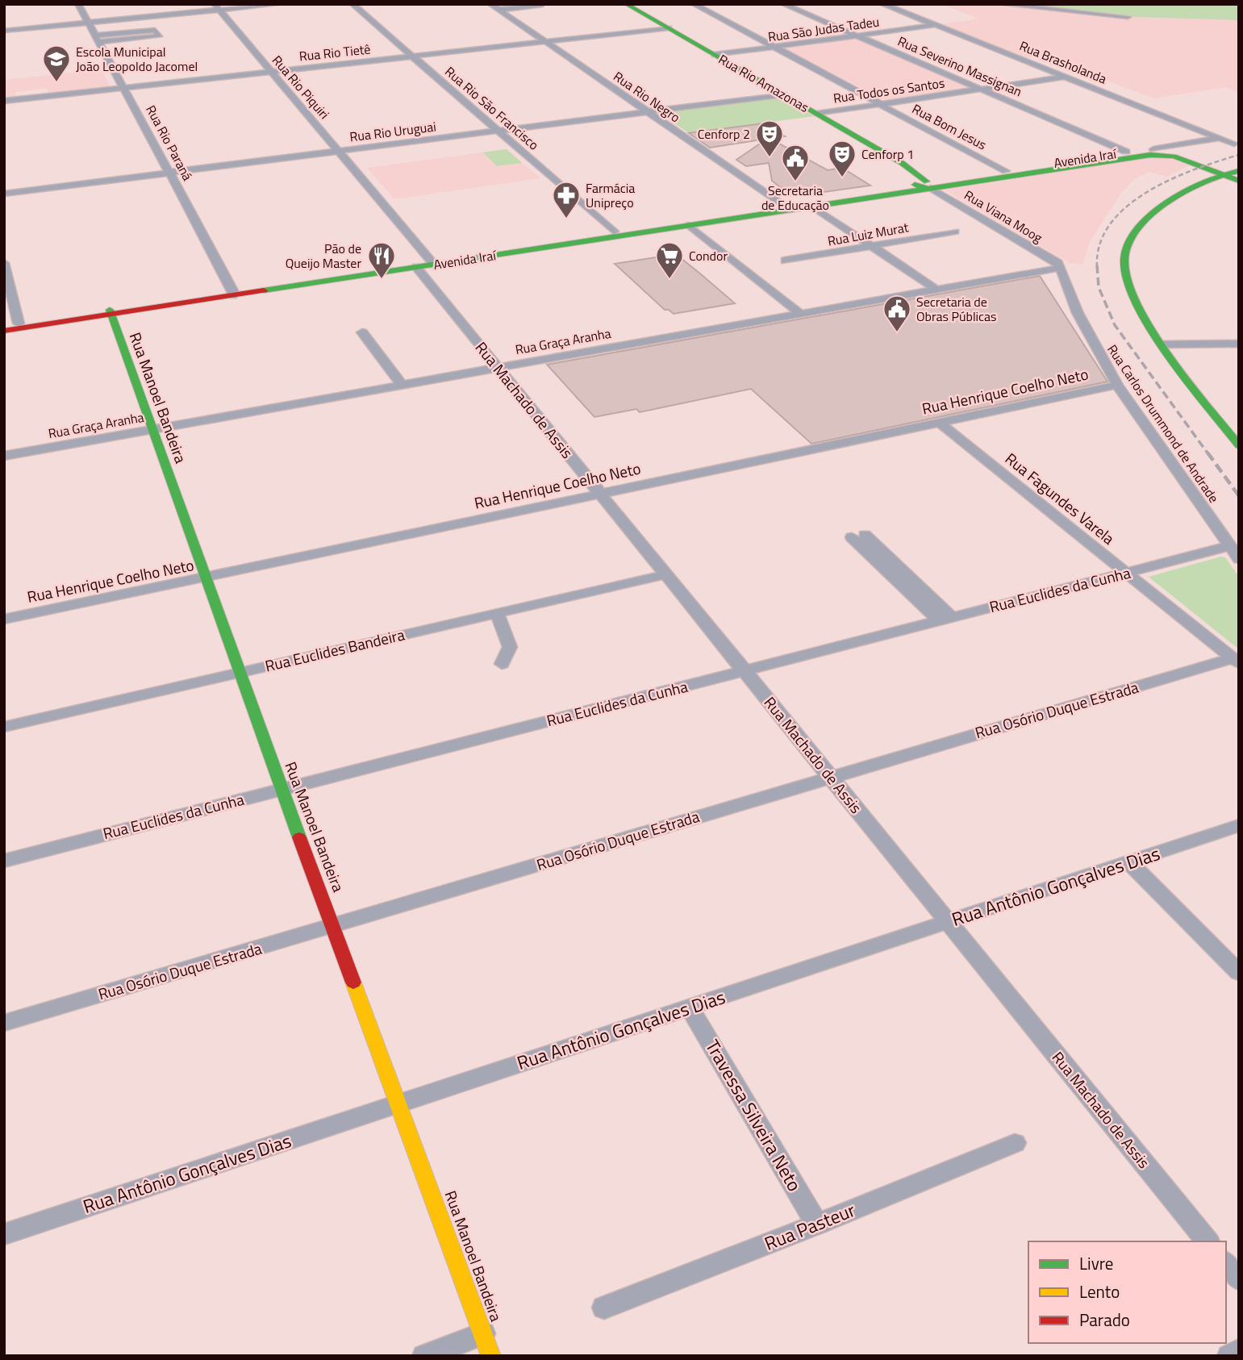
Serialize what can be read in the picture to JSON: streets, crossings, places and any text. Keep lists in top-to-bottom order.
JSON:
{
  "streets": {
    "main road": ["Rua Rio Amazonas", "Avenida Iraí", "Rua Manoel Bandeira"],
    "street": [
      "Rua São Judas Tadeu",
      "Rua Rio Tietê",
      "Rua Brasholanda",
      "Rua Severino Massignan",
      "Rua Rio Piquiri",
      "Rua Todos os Santos",
      "Rua Rio Negro",
      "Rua Rio São Francisco",
      "Rua Bom Jesus",
      "Rua Rio Uruguai",
      "Rua Rio Paraná",
      "Rua Viana Moog",
      "Rua Luiz Murat",
      "Rua Graça Aranha",
      "Rua Henrique Coelho Neto",
      "Rua Machado de Assis",
      "Rua Carlos Drummond de Andrade",
      "Rua Fagundes Varela",
      "Rua Euclides da Cunha",
      "Rua Euclides Bandeira",
      "Rua Osório Duque Estrada",
      "Rua Antônio Gonçalves Dias",
      "Travessa Silveira Neto",
      "Rua Pasteur"
    ]
  },
  "crossings": [
    ["Rua São Judas Tadeu", "Rua Brasholanda"],
    ["Rua São Judas Tadeu", "Rua Severino Massignan"],
    ["Rua São Judas Tadeu", "Rua Rio Amazonas"],
    ["Rua São Judas Tadeu", "Rua Bom Jesus"],
    ["Rua Rio Tietê", "Rua Rio Amazonas"],
    ["Rua Rio Tietê", "Rua Rio Piquiri"],
    ["Rua Rio Tietê", "Rua Rio Negro"],
    ["Rua Rio Tietê", "Rua Rio São Francisco"],
    ["Rua Rio Tietê", "Rua Rio Paraná"],
    ["Rua Brasholanda", "Rua Todos os Santos"],
    ["Rua Brasholanda", "Avenida Iraí"],
    ["Rua Severino Massignan", "Rua Todos os Santos"],
    ["Rua Severino Massignan", "Avenida Iraí"],
    ["Rua Rio Amazonas", "Rua Todos os Santos"],
    ["Rua Rio Amazonas", "Rua Rio Uruguai"],
    ["Rua Rio Amazonas", "Avenida Iraí"],
    ["Rua Rio Amazonas", "Rua Viana Moog"],
    ["Rua Rio Piquiri", "Rua Rio Uruguai"],
    ["Rua Rio Piquiri", "Avenida Iraí"],
    ["Rua Rio Piquiri", "Rua Machado de Assis"],
    ["Rua Todos os Santos", "Rua Bom Jesus"],
    ["Rua Rio Negro", "Rua Rio Uruguai"],
    ["Rua Rio Negro", "Avenida Iraí"],
    ["Rua Rio São Francisco", "Rua Rio Uruguai"],
    ["Rua Rio São Francisco", "Avenida Iraí"],
    ["Rua Bom Jesus", "Avenida Iraí"],
    ["Rua Rio Uruguai", "Rua Rio Paraná"],
    ["Rua Rio Paraná", "Avenida Iraí"],
    ["Avenida Iraí", "Rua Viana Moog"],
    ["Avenida Iraí", "Rua Manoel Bandeira"],
    ["Avenida Iraí", "Rua Machado de Assis"],
    ["Rua Viana Moog", "Rua Graça Aranha"],
    ["Rua Viana Moog", "Rua Carlos Drummond de Andrade"],
    ["Rua Graça Aranha", "Rua Manoel Bandeira"],
    ["Rua Graça Aranha", "Rua Machado de Assis"],
    ["Rua Graça Aranha", "Rua Carlos Drummond de Andrade"],
    ["Rua Henrique Coelho Neto", "Rua Manoel Bandeira"],
    ["Rua Henrique Coelho Neto", "Rua Machado de Assis"],
    ["Rua Henrique Coelho Neto", "Rua Carlos Drummond de Andrade"],
    ["Rua Henrique Coelho Neto", "Rua Fagundes Varela"],
    ["Rua Manoel Bandeira", "Rua Euclides da Cunha"],
    ["Rua Manoel Bandeira", "Rua Euclides Bandeira"],
    ["Rua Manoel Bandeira", "Rua Osório Duque Estrada"],
    ["Rua Manoel Bandeira", "Rua Antônio Gonçalves Dias"],
    ["Rua Machado de Assis", "Rua Euclides da Cunha"],
    ["Rua Machado de Assis", "Rua Euclides Bandeira"],
    ["Rua Machado de Assis", "Rua Osório Duque Estrada"],
    ["Rua Machado de Assis", "Rua Antônio Gonçalves Dias"],
    ["Rua Carlos Drummond de Andrade", "Rua Euclides da Cunha"],
    ["Rua Fagundes Varela", "Rua Euclides da Cunha"],
    ["Rua Fagundes Varela", "Rua Osório Duque Estrada"],
    ["Rua Antônio Gonçalves Dias", "Travessa Silveira Neto"],
    ["Travessa Silveira Neto", "Rua Pasteur"]
  ],
  "places": {
    "school or university": ["Escola Municipal João Leopoldo Jacomel"],
    "theatre": ["Cenforp 2", "Cenforp 1"],
    "public building": ["Secretaria de Educação", "Secretaria de Obras Públicas"],
    "pharmacy": ["Farmácia Unipreço"],
    "restaurant": ["Pão de Queijo Master"],
    "supermarket": ["Condor"]
  },
  "legend": ["Livre", "Lento", "Parado"]
}
